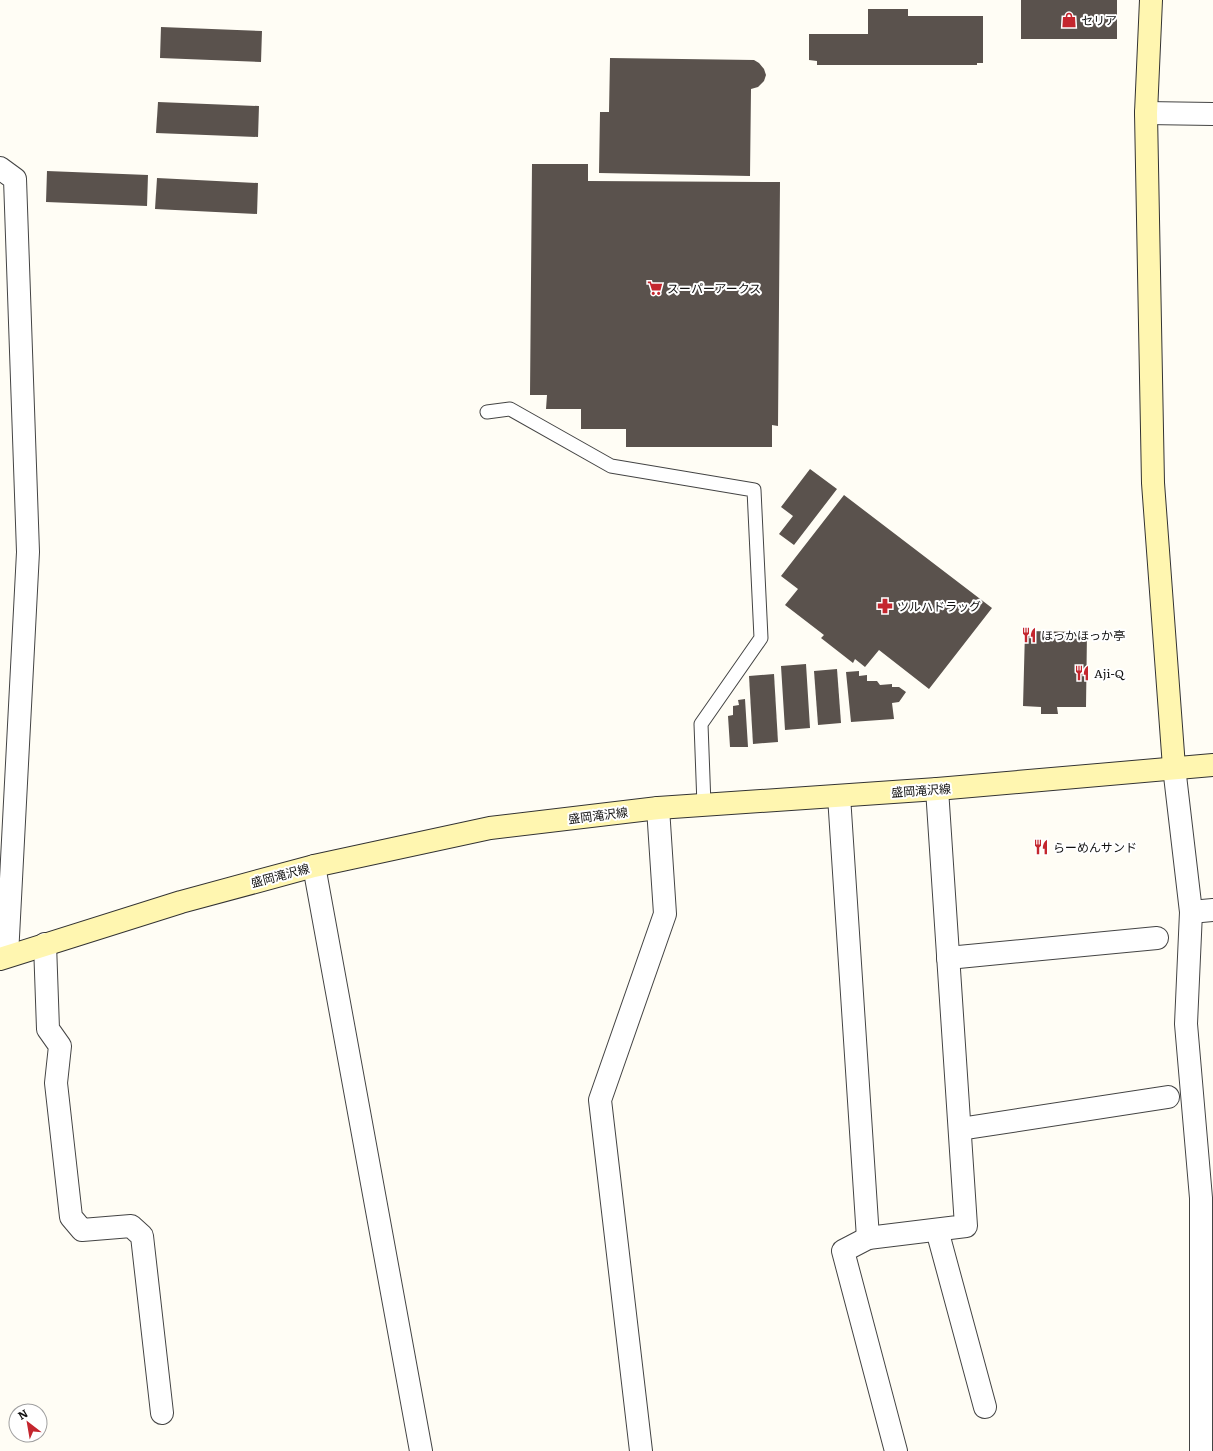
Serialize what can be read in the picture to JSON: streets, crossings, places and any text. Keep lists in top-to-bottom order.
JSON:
{
  "streets": {
    "main road": ["盛岡滝沢線"]
  },
  "places": {
    "shop": ["セリア"],
    "supermarket": ["スーパーアークス"],
    "pharmacy": ["ツルハドラッグ"],
    "restaurant": ["ほっかほっか亭", "Aji-Q", "らーめんサンド"]
  },
  "north": "top left"
}
